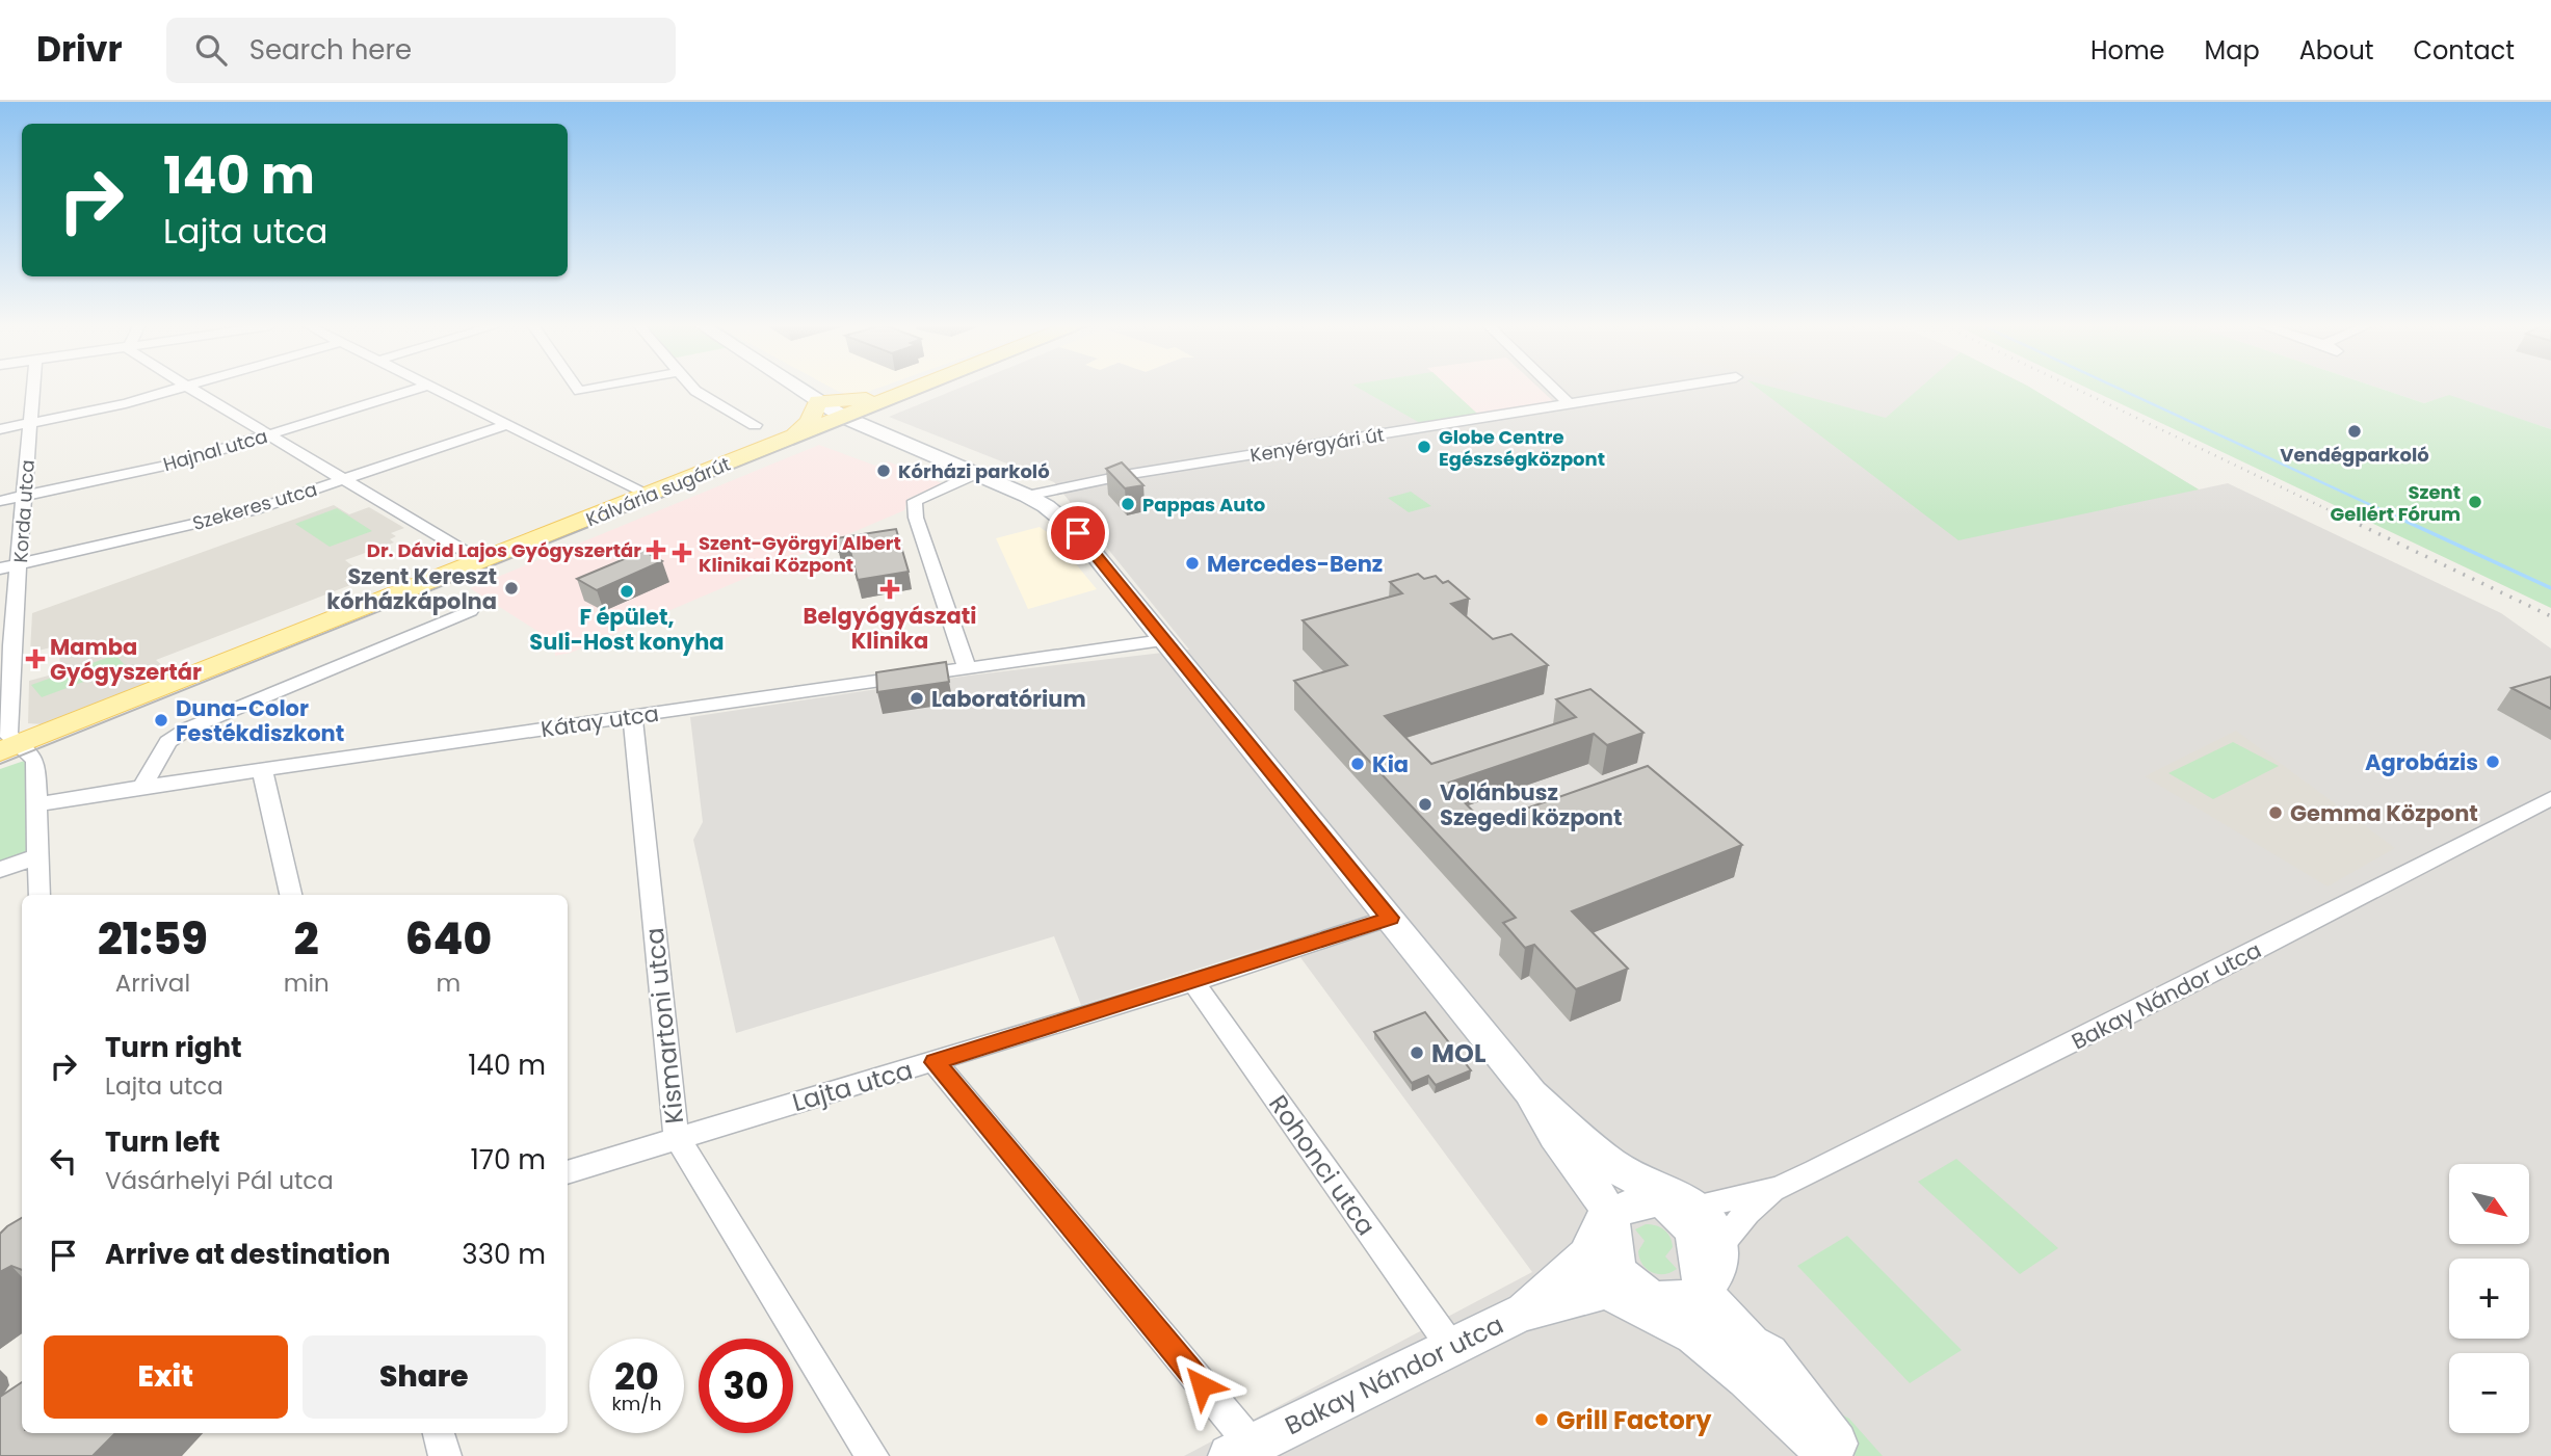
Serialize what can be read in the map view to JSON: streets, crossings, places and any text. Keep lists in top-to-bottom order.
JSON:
{
  "streets": {
    "main road": ["Kálvária sugárút", "Bakay Nándor utca"],
    "street": [
      "Kenyérgyári út",
      "Hajnal utca",
      "Szekeres utca",
      "Korda utca",
      "Kátay utca",
      "Kismartoni utca",
      "Lajta utca",
      "Rohonci utca"
    ]
  },
  "crossings": [
    ["Hajnal utca", "Korda utca"],
    ["Kálvária sugárút", "Korda utca"],
    ["Szekeres utca", "Korda utca"],
    ["Kátay utca", "Kismartoni utca"],
    ["Bakay Nándor utca", "Rohonci utca"],
    ["Kismartoni utca", "Lajta utca"],
    ["Lajta utca", "Rohonci utca"]
  ],
  "places": {
    "other": [
      "Vendégparkoló",
      "Globe Centre Egészségközpont",
      "Kórházi parkoló",
      "Szent Gellért Fórum",
      "Pappas Auto",
      "Mercedes-Benz",
      "Szent Kereszt kórházkápolna",
      "F épület, Suli-Host konyha",
      "Laboratórium",
      "Duna-Color Festékdiszkont",
      "Agrobázis",
      "Kia",
      "Volánbusz Szegedi központ",
      "Gemma Központ",
      "MOL",
      "Grill Factory"
    ],
    "health": [
      "Dr. Dávid Lajos Gyógyszertár",
      "Szent-Györgyi Albert Klinikai Központ",
      "Belgyógyászati Klinika",
      "Mamba Gyógyszertár"
    ]
  },
  "north": "bottom right",
  "page": {
    "header": "Drivr",
    "search": "Search here",
    "nav": [
      "Home",
      "Map",
      "About",
      "Contact"
    ],
    "turn": ["140 m", "Lajta utca"],
    "eta": [
      "21:59",
      "Arrival",
      "2",
      "min",
      "640",
      "m"
    ],
    "list": [
      {
        "name": "Turn right",
        "note": "Lajta utca",
        "value": "140 m"
      },
      {
        "name": "Turn left",
        "note": "Vásárhelyi Pál utca",
        "value": "170 m"
      },
      {
        "name": "Arrive at destination",
        "value": "330 m"
      }
    ],
    "map_buttons": ["+", "−"],
    "buttons": ["Exit", "Share"],
    "speed": "20 km/h",
    "limit": "30"
  }
}
